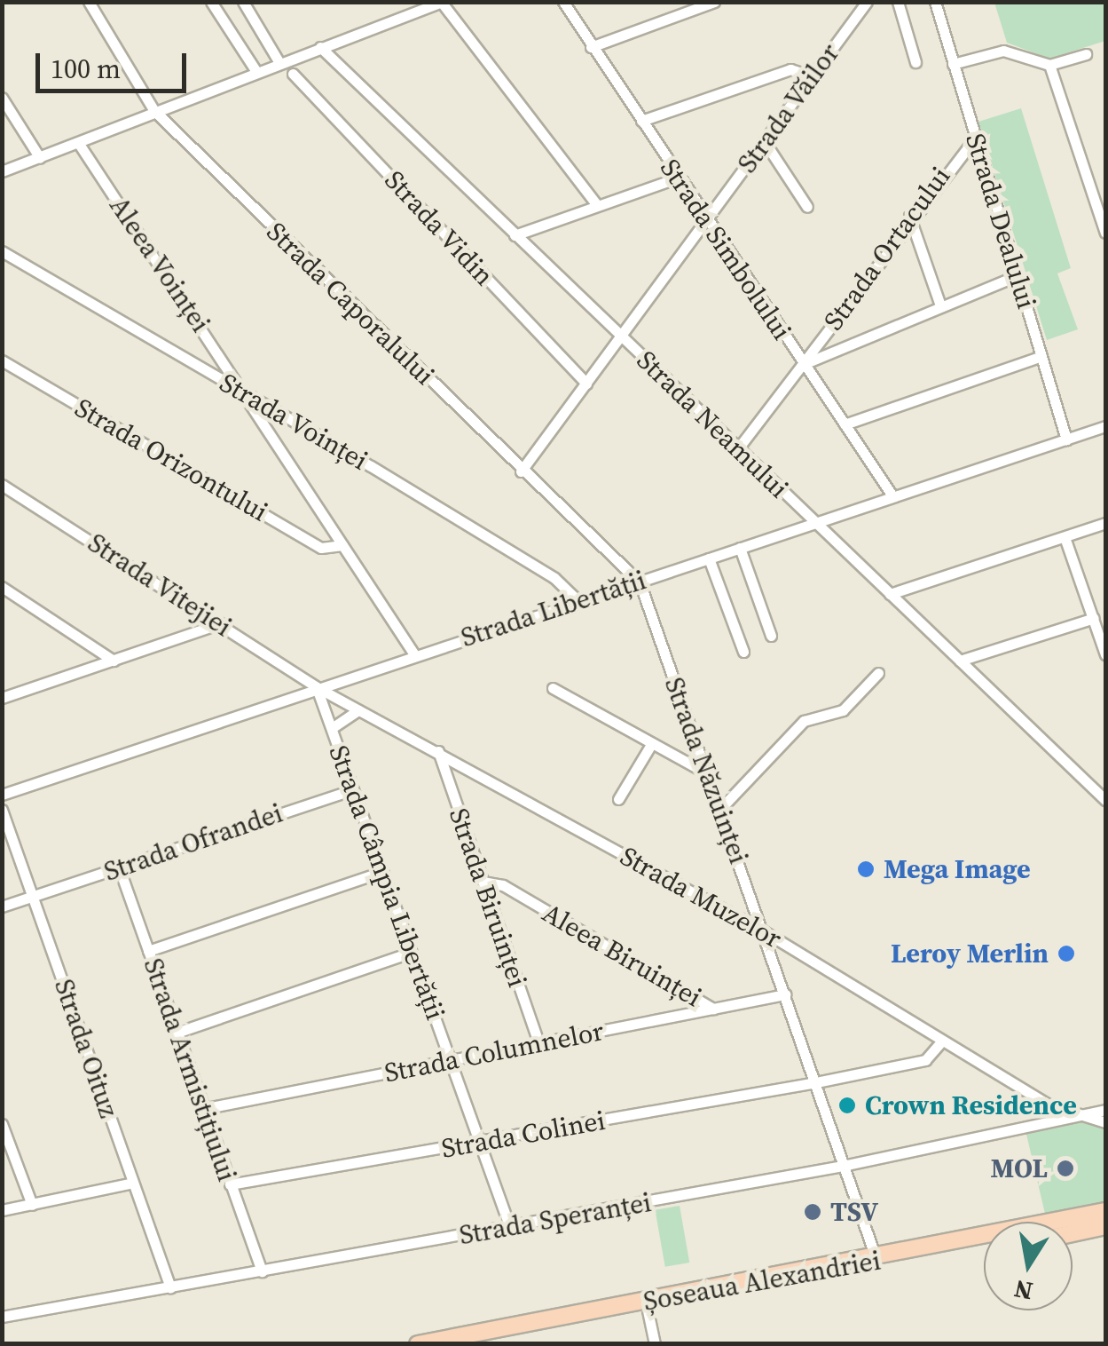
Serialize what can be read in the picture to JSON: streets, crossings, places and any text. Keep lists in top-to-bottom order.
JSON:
{
  "streets": {
    "main road": ["Șoseaua Alexandriei"],
    "street": [
      "Strada Văilor",
      "Strada Dealului",
      "Strada Vidin",
      "Strada Ortacului",
      "Strada Simbolului",
      "Aleea Voinței",
      "Strada Caporalului",
      "Strada Voinței",
      "Strada Neamului",
      "Strada Orizontului",
      "Strada Vitejiei",
      "Strada Libertății",
      "Strada Năzuinței",
      "Strada Ofrandei",
      "Strada Câmpia Libertății",
      "Strada Biruinței",
      "Strada Muzelor",
      "Aleea Biruinței",
      "Strada Oituz",
      "Strada Columnelor",
      "Strada Armistițiului",
      "Strada Colinei",
      "Strada Speranței"
    ]
  },
  "crossings": [
    ["Strada Văilor", "Strada Vidin"],
    ["Strada Văilor", "Strada Simbolului"],
    ["Strada Văilor", "Strada Caporalului"],
    ["Strada Văilor", "Strada Neamului"],
    ["Strada Dealului", "Strada Ortacului"],
    ["Strada Dealului", "Strada Libertății"],
    ["Strada Ortacului", "Strada Simbolului"],
    ["Strada Ortacului", "Strada Neamului"],
    ["Strada Simbolului", "Strada Libertății"],
    ["Aleea Voinței", "Strada Voinței"],
    ["Aleea Voinței", "Strada Orizontului"],
    ["Aleea Voinței", "Strada Libertății"],
    ["Strada Caporalului", "Strada Libertății"],
    ["Strada Caporalului", "Strada Năzuinței"],
    ["Strada Voinței", "Strada Libertății"],
    ["Strada Neamului", "Strada Libertății"],
    ["Strada Vitejiei", "Strada Libertății"],
    ["Strada Vitejiei", "Strada Câmpia Libertății"],
    ["Strada Vitejiei", "Strada Muzelor"],
    ["Strada Libertății", "Strada Năzuinței"],
    ["Strada Libertății", "Strada Câmpia Libertății"],
    ["Strada Libertății", "Strada Muzelor"],
    ["Strada Năzuinței", "Strada Muzelor"],
    ["Strada Năzuinței", "Strada Columnelor"],
    ["Strada Năzuinței", "Strada Colinei"],
    ["Strada Năzuinței", "Strada Speranței"],
    ["Strada Năzuinței", "Șoseaua Alexandriei"],
    ["Strada Ofrandei", "Strada Câmpia Libertății"],
    ["Strada Ofrandei", "Strada Oituz"],
    ["Strada Ofrandei", "Strada Armistițiului"],
    ["Strada Câmpia Libertății", "Strada Muzelor"],
    ["Strada Câmpia Libertății", "Strada Columnelor"],
    ["Strada Câmpia Libertății", "Strada Colinei"],
    ["Strada Câmpia Libertății", "Strada Speranței"],
    ["Strada Biruinței", "Strada Muzelor"],
    ["Strada Biruinței", "Aleea Biruinței"],
    ["Strada Biruinței", "Strada Columnelor"],
    ["Strada Muzelor", "Strada Colinei"],
    ["Strada Muzelor", "Strada Speranței"],
    ["Aleea Biruinței", "Strada Columnelor"],
    ["Strada Oituz", "Strada Speranței"],
    ["Strada Columnelor", "Strada Armistițiului"],
    ["Strada Armistițiului", "Strada Colinei"],
    ["Strada Armistițiului", "Strada Speranței"]
  ],
  "places": [
    "Mega Image",
    "Leroy Merlin",
    "Crown Residence",
    "MOL",
    "TSV"
  ],
  "scale_bar": "100 m",
  "north": "bottom"
}
